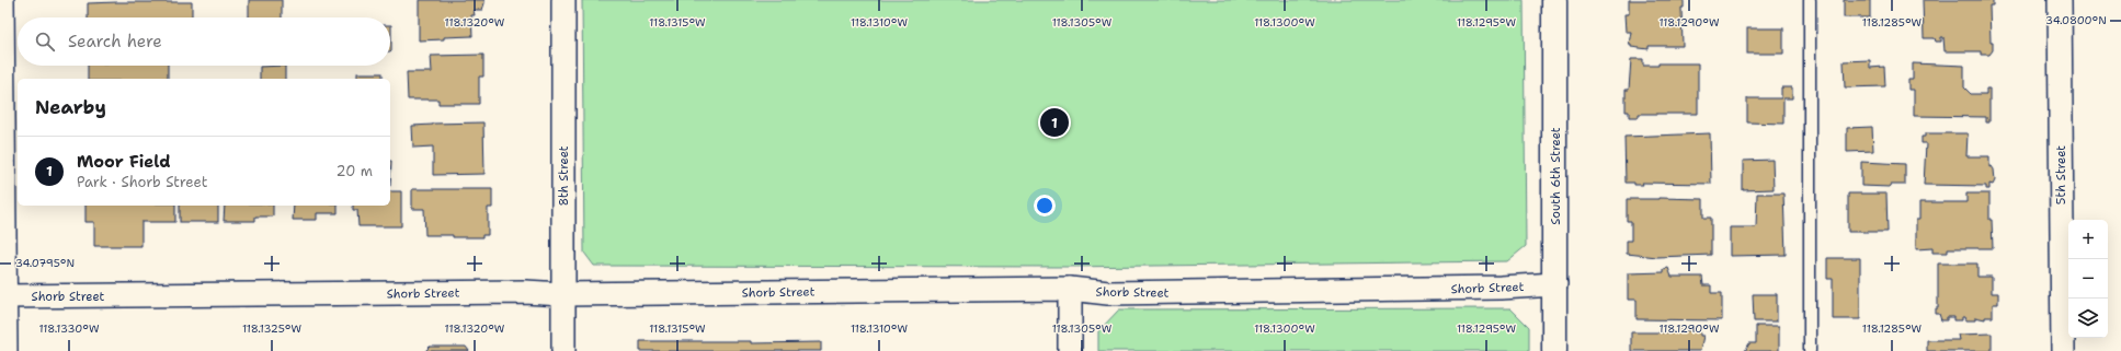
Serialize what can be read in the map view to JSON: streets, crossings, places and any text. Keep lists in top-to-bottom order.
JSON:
{
  "streets": {
    "street": [
      "5th Street",
      "8th Street",
      "South 6th Street",
      "Shorb Street"
    ]
  },
  "crossings": [
    ["8th Street", "Shorb Street"],
    ["South 6th Street", "Shorb Street"]
  ],
  "page": {
    "search": "Search here",
    "heading": "Nearby",
    "pins": "1",
    "list": [
      {
        "mark": "1",
        "name": "Moor Field",
        "note": "Park · Shorb Street",
        "value": "20 m"
      }
    ],
    "map_buttons": ["+", "−"]
  },
  "coordinates": [
    "34.0800°N",
    "118.1320°W",
    "118.1315°W",
    "118.1310°W",
    "118.1305°W",
    "118.1300°W",
    "118.1295°W",
    "118.1290°W",
    "118.1285°W",
    "34.0795°N",
    "118.1330°W",
    "118.1325°W"
  ]
}
